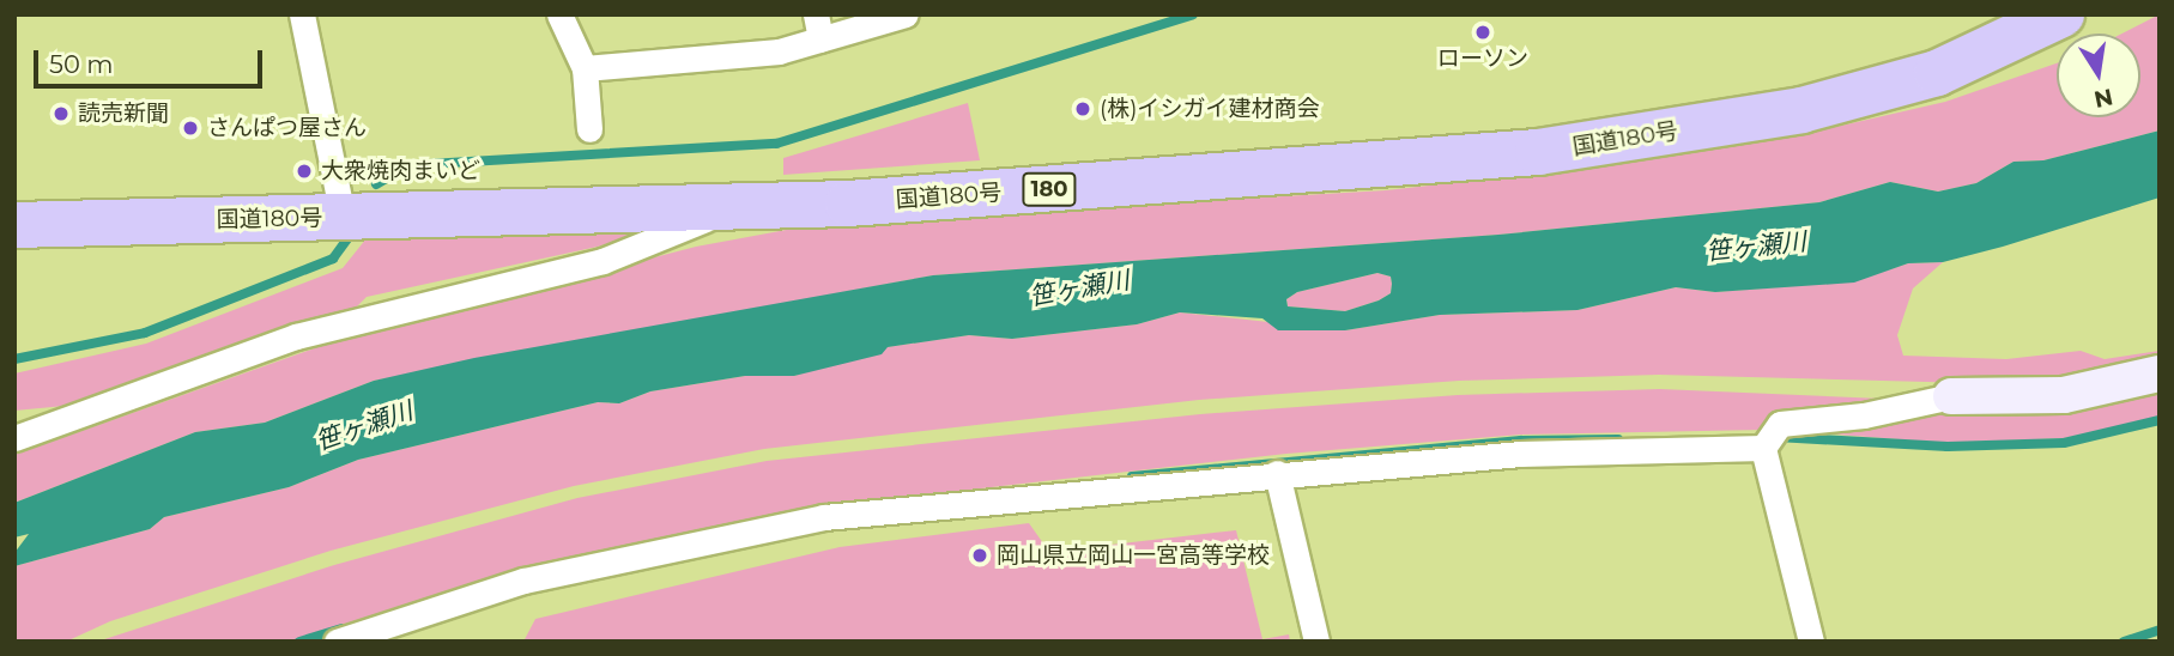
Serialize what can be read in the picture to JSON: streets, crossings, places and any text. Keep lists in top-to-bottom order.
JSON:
{
  "streets": {
    "highway": ["国道180号", "180"]
  },
  "water": ["笹ヶ瀬川"],
  "places": [
    "ローソン",
    "(株)イシガイ建材商会",
    "読売新聞",
    "さんぱつ屋さん",
    "大衆焼肉まいど",
    "岡山県立岡山一宮高等学校"
  ],
  "scale_bar": "50 m",
  "north": "bottom"
}
